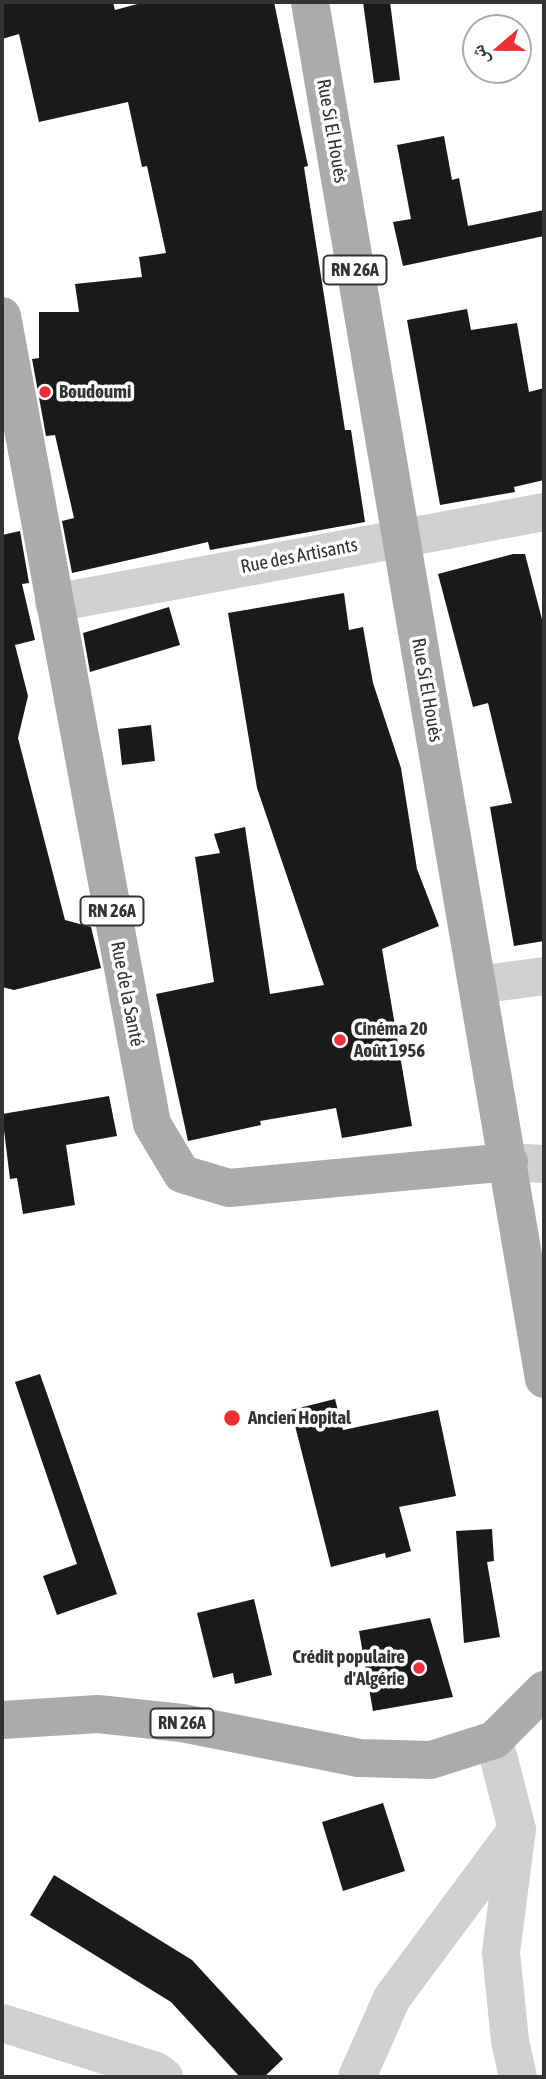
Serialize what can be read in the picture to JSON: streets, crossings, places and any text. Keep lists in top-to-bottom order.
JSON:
{
  "streets": {
    "main road": ["Rue Si El Houès", "RN 26A", "Rue de la Santé"],
    "street": ["Rue des Artisants"]
  },
  "crossings": [
    ["Rue Si El Houès", "Rue des Artisants"],
    ["Rue Si El Houès", "Rue de la Santé"],
    ["Rue des Artisants", "Rue de la Santé"]
  ],
  "places": [
    "Boudoumi",
    "Cinéma 20 Août 1956",
    "Ancien Hopital",
    "Crédit populaire d'Algérie"
  ],
  "north": "left"
}
